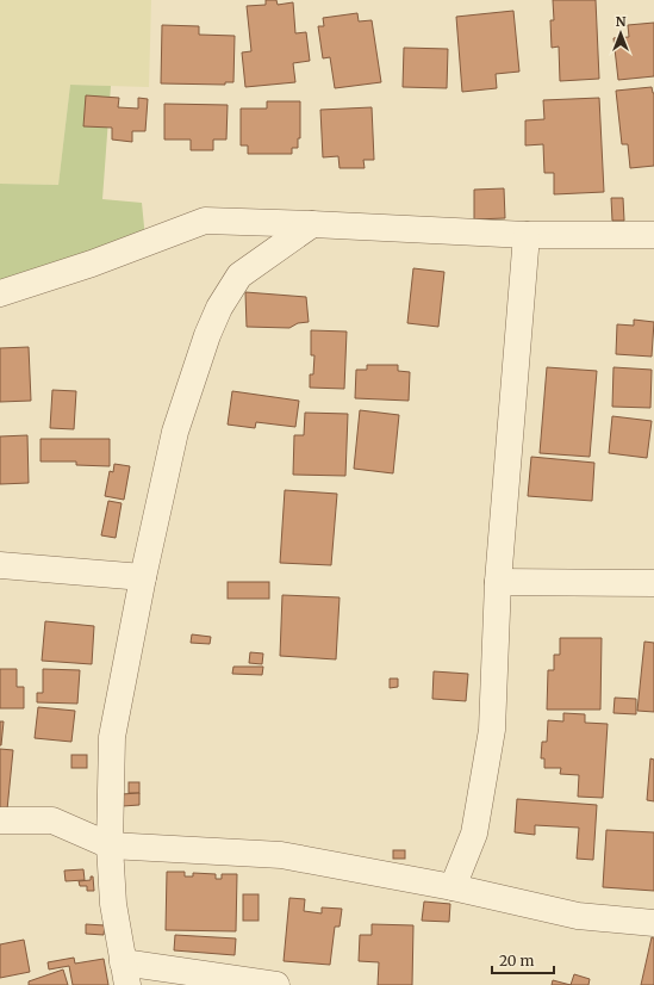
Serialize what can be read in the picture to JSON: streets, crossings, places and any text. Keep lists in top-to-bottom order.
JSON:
{
  "scale_bar": "20 m",
  "north": "top"
}
